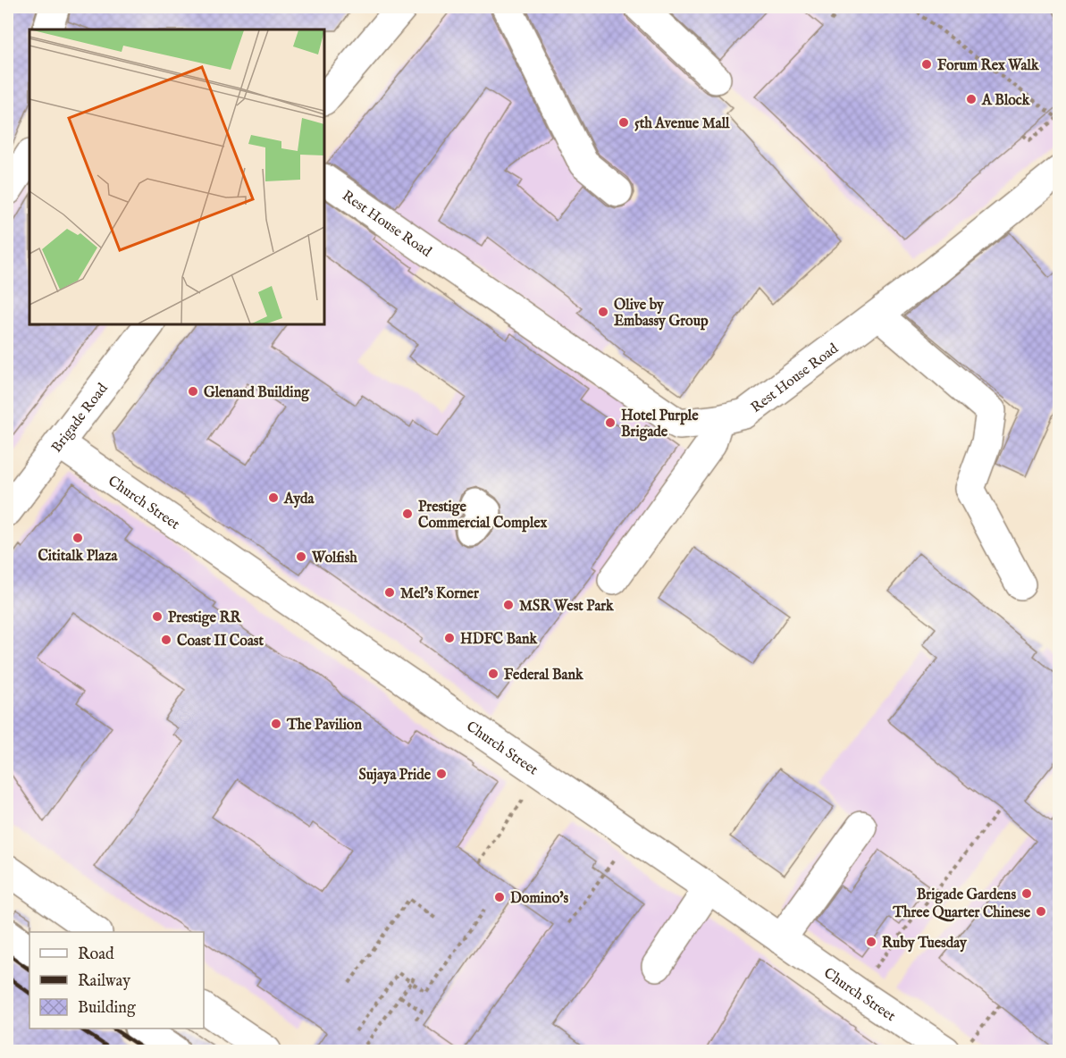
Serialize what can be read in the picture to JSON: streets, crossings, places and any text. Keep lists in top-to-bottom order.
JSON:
{
  "streets": {
    "street": ["Rest House Road", "Brigade Road", "Church Street"]
  },
  "crossings": [
    ["Brigade Road", "Church Street"]
  ],
  "places": [
    "Forum Rex Walk",
    "A Block",
    "5th Avenue Mall",
    "Olive by Embassy Group",
    "Glenand Building",
    "Hotel Purple Brigade",
    "Ayda",
    "Prestige Commercial Complex",
    "Cititalk Plaza",
    "Wolfish",
    "Mel's Korner",
    "MSR West Park",
    "Prestige RR",
    "HDFC Bank",
    "Coast II Coast",
    "Federal Bank",
    "The Pavilion",
    "Sujaya Pride",
    "Brigade Gardens",
    "Domino's",
    "Three Quarter Chinese",
    "Ruby Tuesday"
  ],
  "legend": ["Road", "Railway", "Building"]
}
